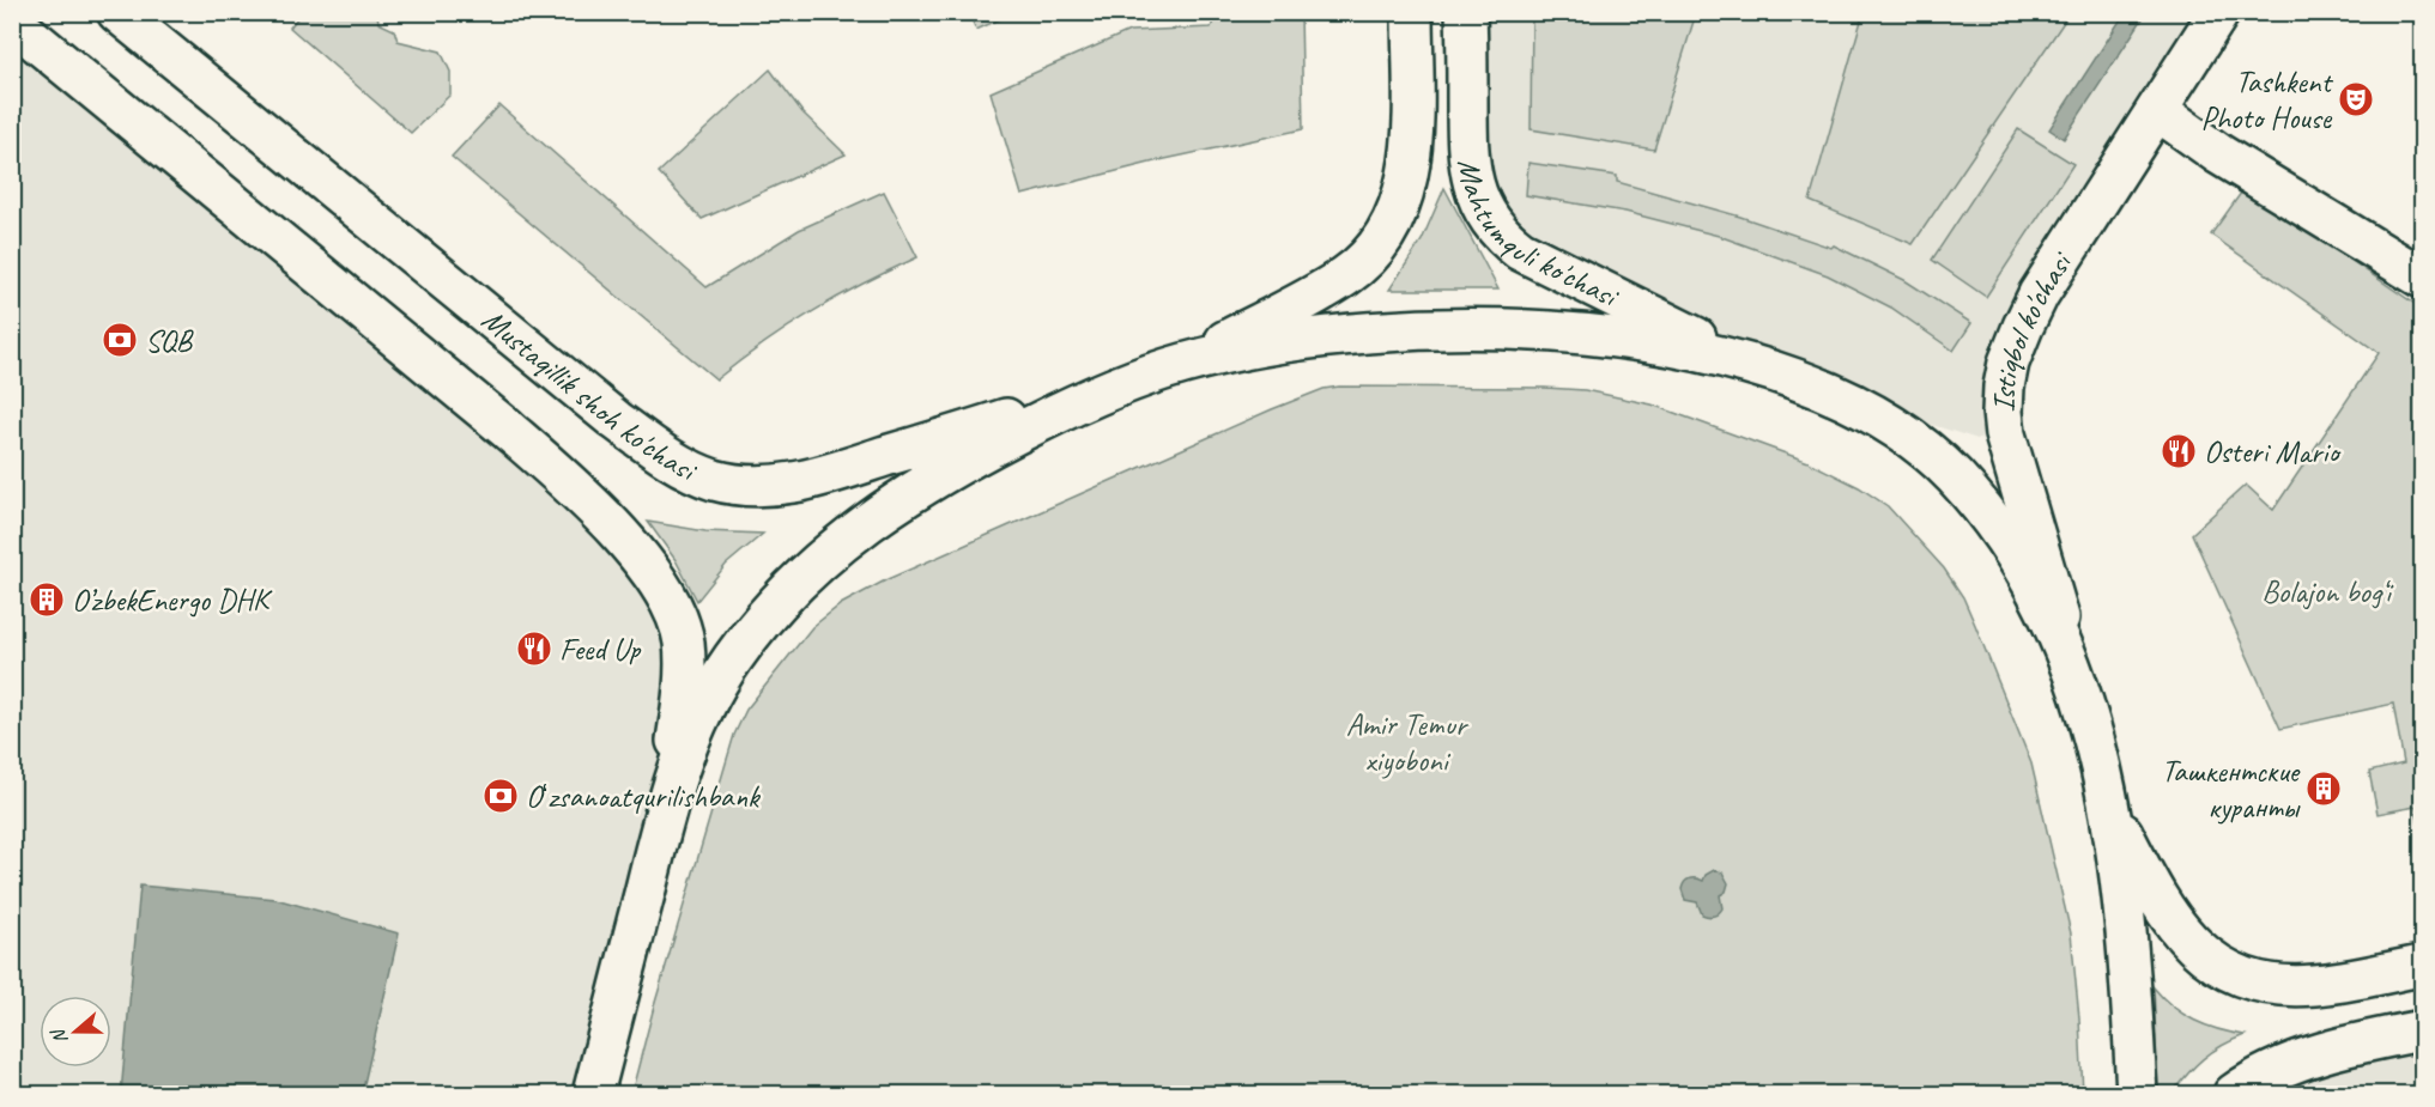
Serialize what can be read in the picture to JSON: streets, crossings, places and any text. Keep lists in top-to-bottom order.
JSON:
{
  "streets": {
    "main road": ["Mahtumquli ko'chasi", "Istiqbol ko'chasi", "Mustaqillik shoh ko'chasi"]
  },
  "parks": ["Bolajon bog‘i", "Amir Temur xiyoboni"],
  "places": {
    "theatre": ["Tashkent Photo House"],
    "bank": ["SQB", "Oʻzsanoatqurilishbank"],
    "restaurant": ["Osteri Mario", "Feed Up"],
    "building": ["O’zbekEnergo DHK", "Ташкентские куранты"]
  },
  "north": "left"
}
